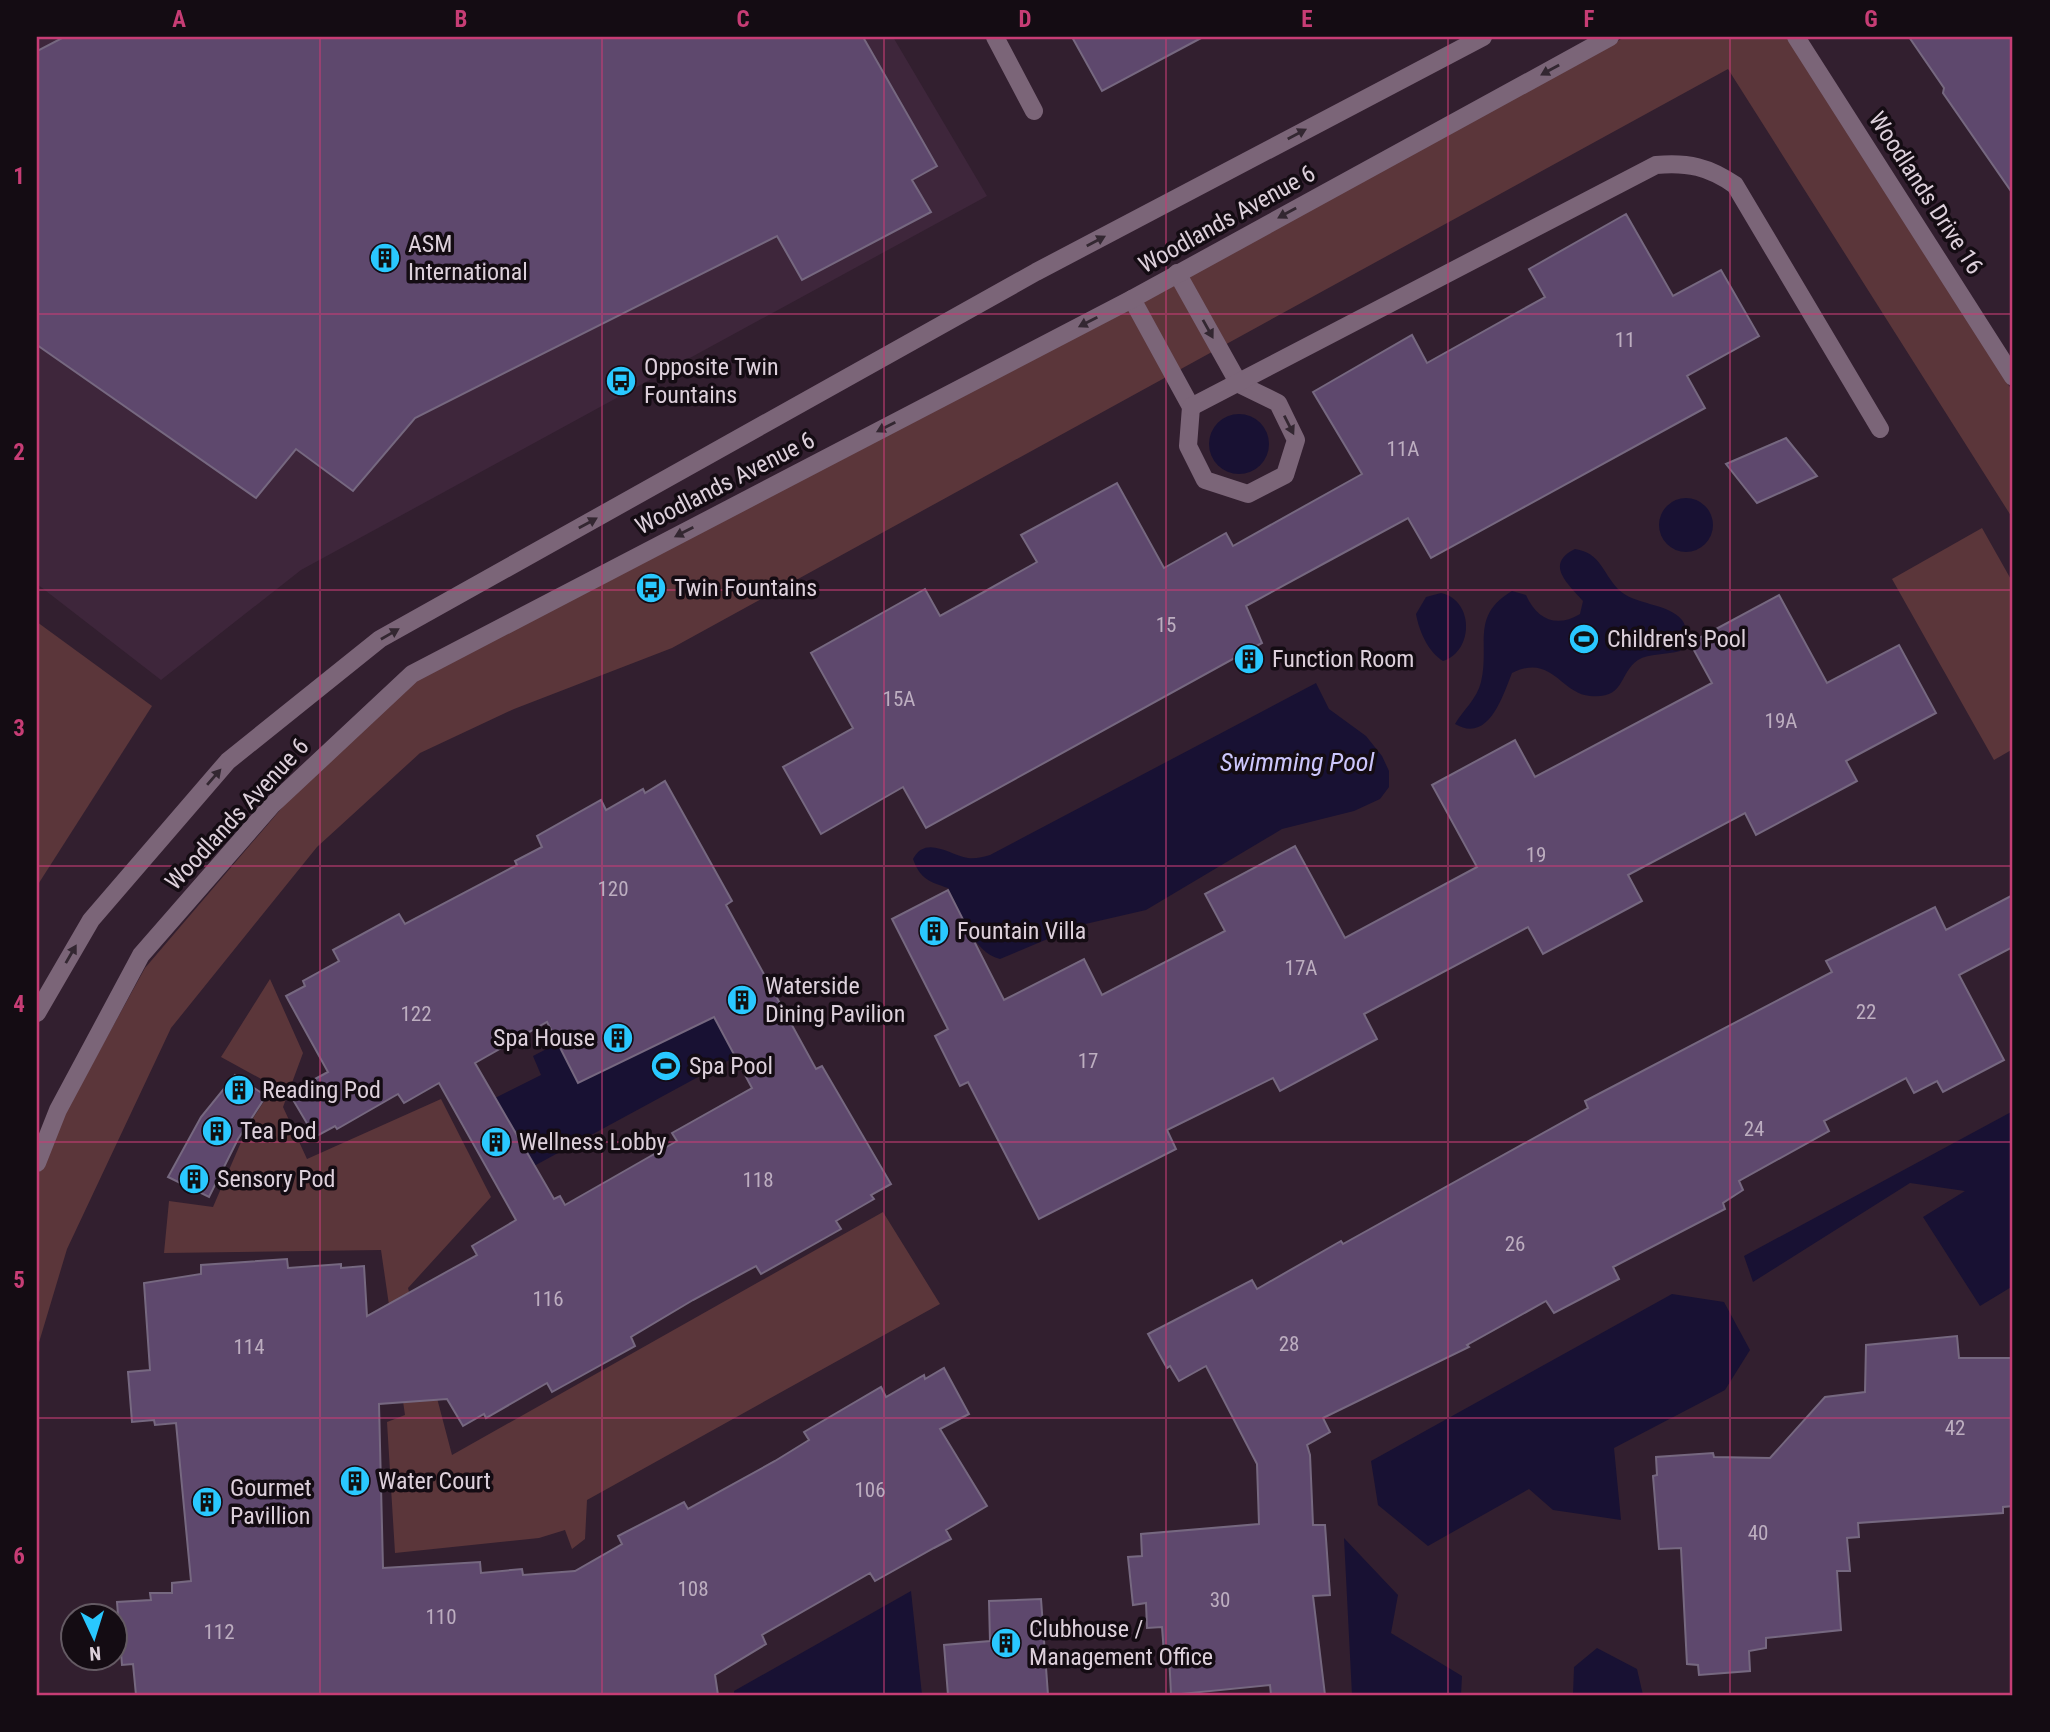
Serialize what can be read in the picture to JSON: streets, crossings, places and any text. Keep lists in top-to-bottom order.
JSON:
{
  "streets": {
    "street": ["Woodlands Drive 16", "Woodlands Avenue 6"]
  },
  "water": ["Swimming Pool"],
  "places": {
    "building": [
      "ASM International",
      "Function Room",
      "Fountain Villa",
      "Waterside Dining Pavilion",
      "Spa House",
      "Reading Pod",
      "Tea Pod",
      "Wellness Lobby",
      "Sensory Pod",
      "Water Court",
      "Gourmet Pavillion",
      "Clubhouse / Management Office"
    ],
    "bus stop": ["Opposite Twin Fountains", "Twin Fountains"],
    "sports": ["Children's Pool", "Spa Pool"]
  },
  "house_numbers": [
    "11",
    "11A",
    "15",
    "15A",
    "19A",
    "19",
    "120",
    "17A",
    "22",
    "122",
    "17",
    "24",
    "118",
    "26",
    "116",
    "28",
    "114",
    "42",
    "106",
    "40",
    "108",
    "30",
    "110",
    "112"
  ],
  "north": "bottom",
  "grid": {
    "columns": [
      "A",
      "B",
      "C",
      "D",
      "E",
      "F",
      "G"
    ],
    "rows": [
      "1",
      "2",
      "3",
      "4",
      "5",
      "6"
    ]
  }
}
